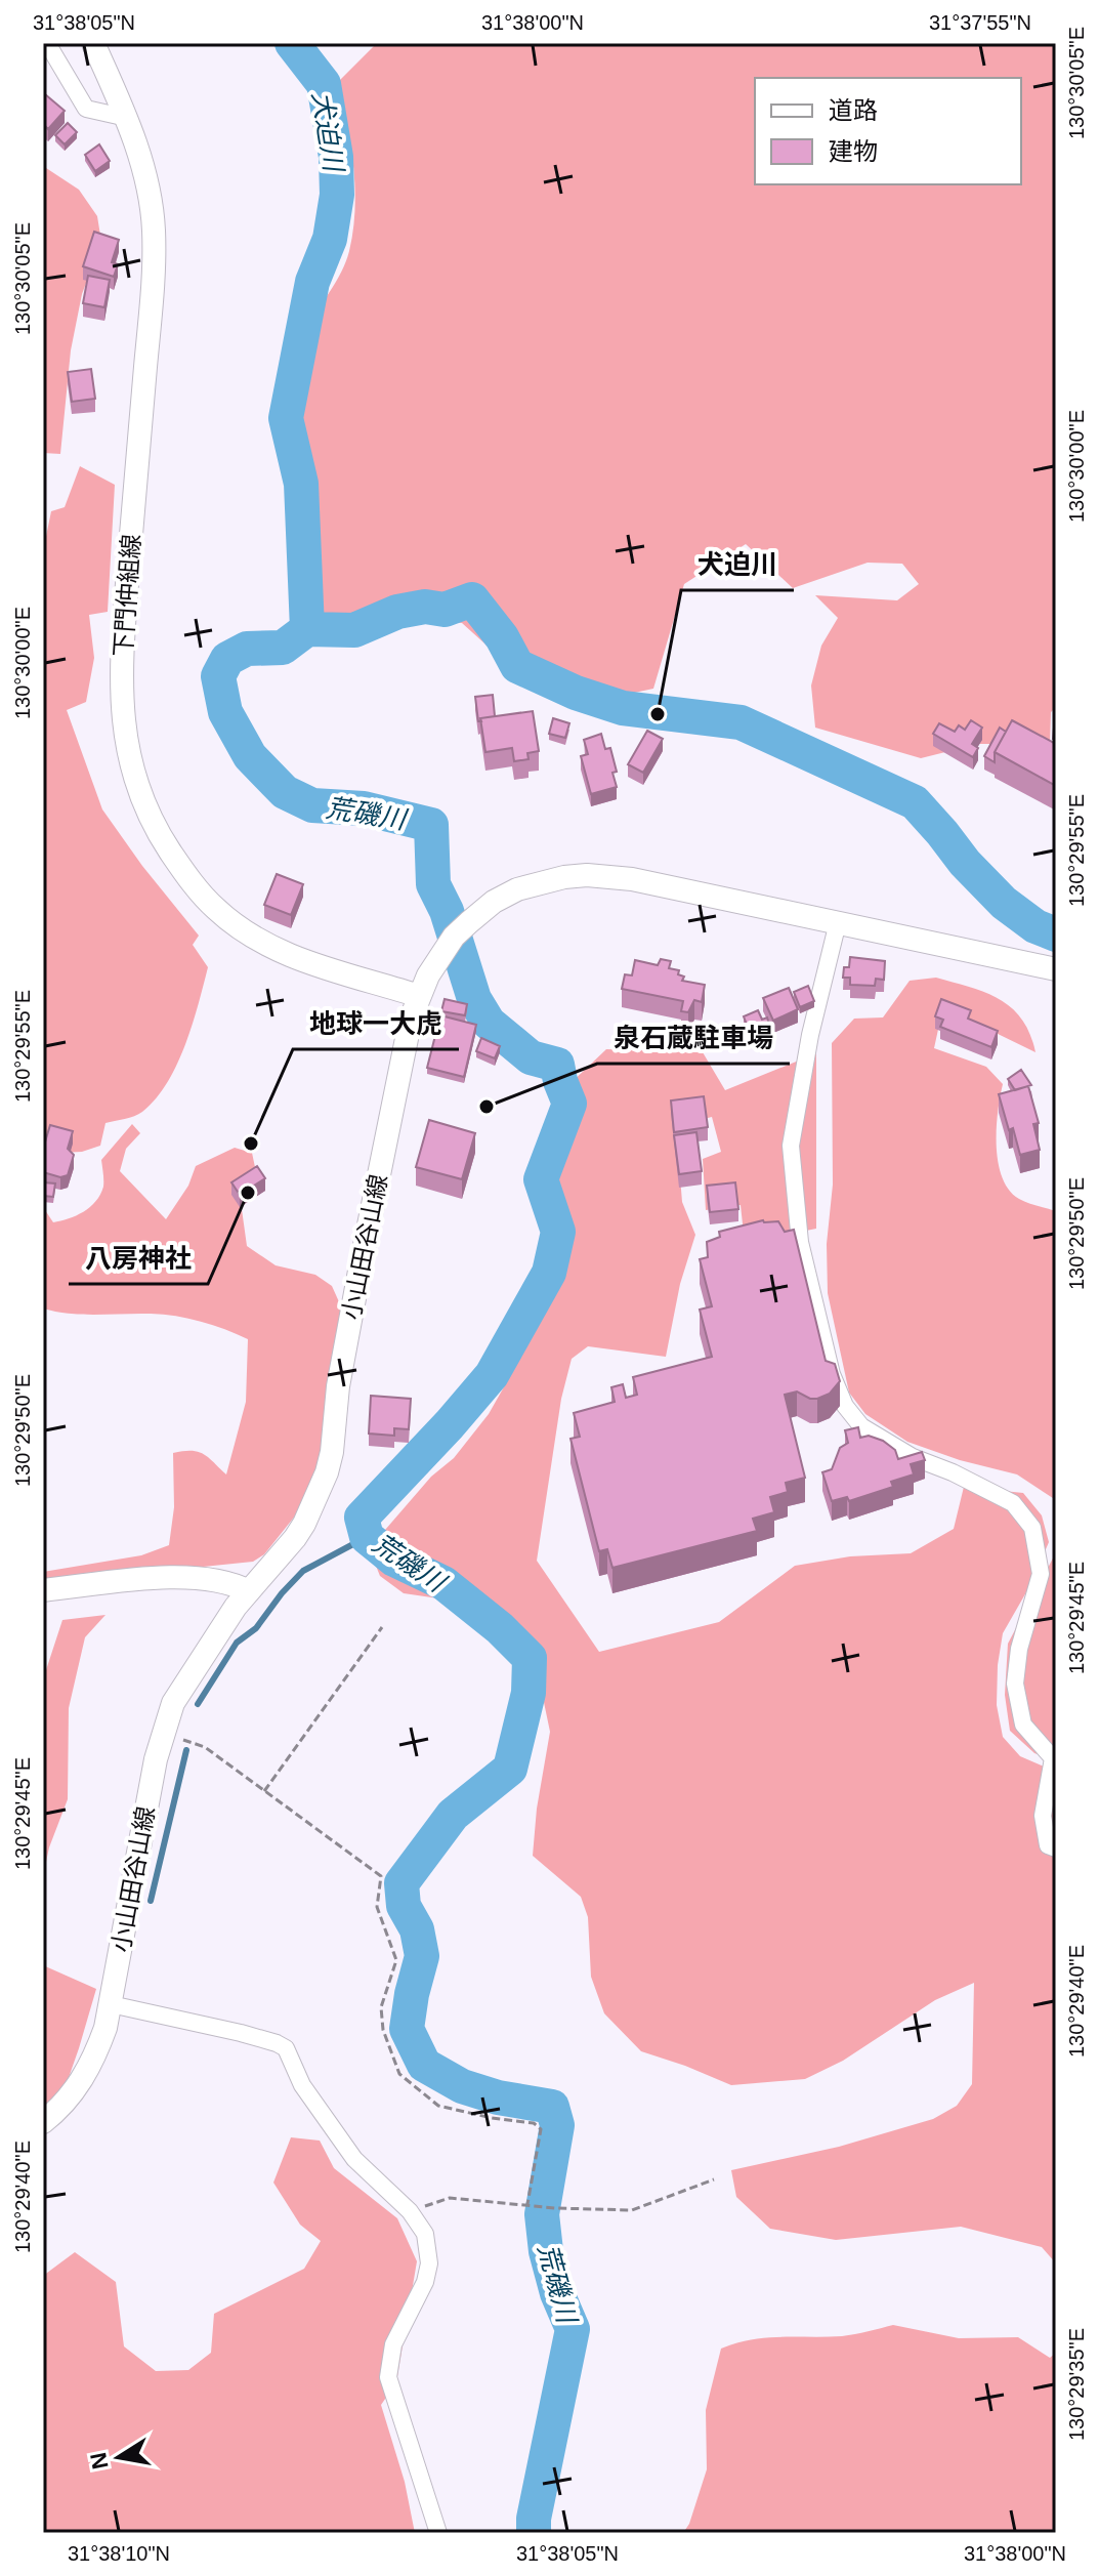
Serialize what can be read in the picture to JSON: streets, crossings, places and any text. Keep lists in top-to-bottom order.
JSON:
{
  "streets": {
    "main road": ["下門仲組線", "小山田谷山線"]
  },
  "crossings": [
    ["下門仲組線", "小山田谷山線"]
  ],
  "water": ["犬迫川", "荒磯川"],
  "places": [
    "犬迫川",
    "泉石蔵駐車場",
    "地球一大虎",
    "八房神社"
  ],
  "legend": ["道路", "建物"],
  "north": "left",
  "coordinates": [
    "31°38'05\"N",
    "31°38'00\"N",
    "31°37'55\"N",
    "130°30'05\"E",
    "130°30'00\"E",
    "130°29'55\"E",
    "130°29'50\"E",
    "130°29'45\"E",
    "130°29'40\"E",
    "130°29'35\"E",
    "31°38'10\"N"
  ]
}
